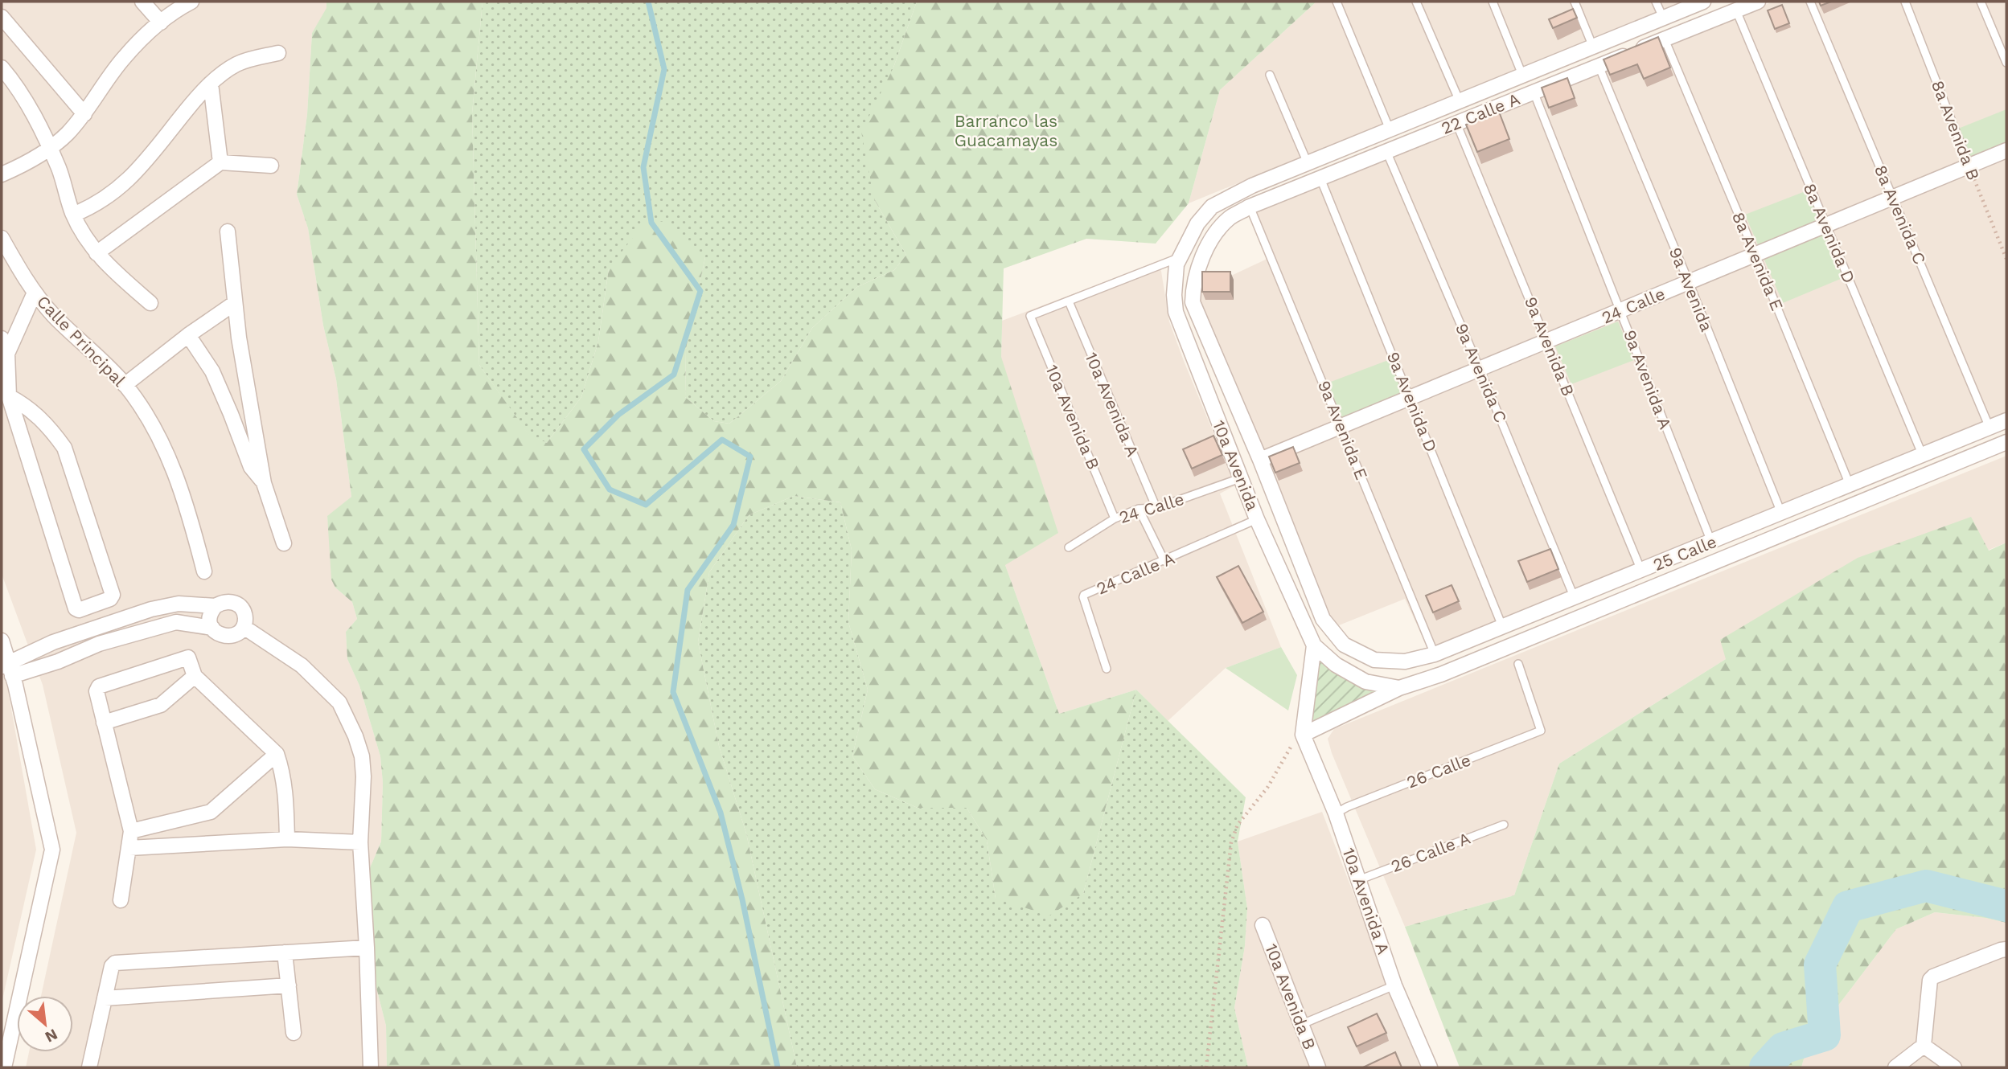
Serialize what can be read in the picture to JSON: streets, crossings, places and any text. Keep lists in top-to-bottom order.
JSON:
{
  "streets": {
    "street": [
      "22 Calle A",
      "24 Calle",
      "Calle Principal",
      "10a Avenida A",
      "10a Avenida B",
      "10a Avenida",
      "25 Calle"
    ],
    "lane": [
      "8a Avenida B",
      "8a Avenida C",
      "8a Avenida D",
      "8a Avenida E",
      "9a Avenida",
      "9a Avenida B",
      "9a Avenida C",
      "9a Avenida A",
      "9a Avenida D",
      "9a Avenida E",
      "24 Calle A",
      "26 Calle",
      "26 Calle A"
    ]
  },
  "crossings": [
    ["22 Calle A", "8a Avenida D"],
    ["22 Calle A", "8a Avenida E"],
    ["22 Calle A", "9a Avenida"],
    ["22 Calle A", "9a Avenida B"],
    ["22 Calle A", "9a Avenida C"],
    ["22 Calle A", "9a Avenida A"],
    ["22 Calle A", "9a Avenida D"],
    ["22 Calle A", "9a Avenida E"],
    ["22 Calle A", "10a Avenida"],
    ["8a Avenida B", "24 Calle"],
    ["8a Avenida C", "24 Calle"],
    ["8a Avenida C", "25 Calle"],
    ["8a Avenida D", "24 Calle"],
    ["8a Avenida D", "25 Calle"],
    ["8a Avenida E", "24 Calle"],
    ["8a Avenida E", "25 Calle"],
    ["9a Avenida", "24 Calle"],
    ["9a Avenida", "25 Calle"],
    ["24 Calle", "9a Avenida B"],
    ["24 Calle", "9a Avenida C"],
    ["24 Calle", "9a Avenida A"],
    ["24 Calle", "9a Avenida D"],
    ["24 Calle", "10a Avenida A"],
    ["24 Calle", "10a Avenida B"],
    ["24 Calle", "9a Avenida E"],
    ["24 Calle", "10a Avenida"],
    ["9a Avenida B", "25 Calle"],
    ["9a Avenida C", "25 Calle"],
    ["9a Avenida A", "25 Calle"],
    ["9a Avenida D", "25 Calle"],
    ["10a Avenida A", "10a Avenida B"],
    ["10a Avenida A", "25 Calle"],
    ["10a Avenida A", "26 Calle"],
    ["10a Avenida A", "26 Calle A"],
    ["9a Avenida E", "25 Calle"],
    ["10a Avenida", "25 Calle"],
    ["10a Avenida", "24 Calle A"]
  ],
  "parks": ["Barranco las Guacamayas"],
  "north": "bottom right"
}
